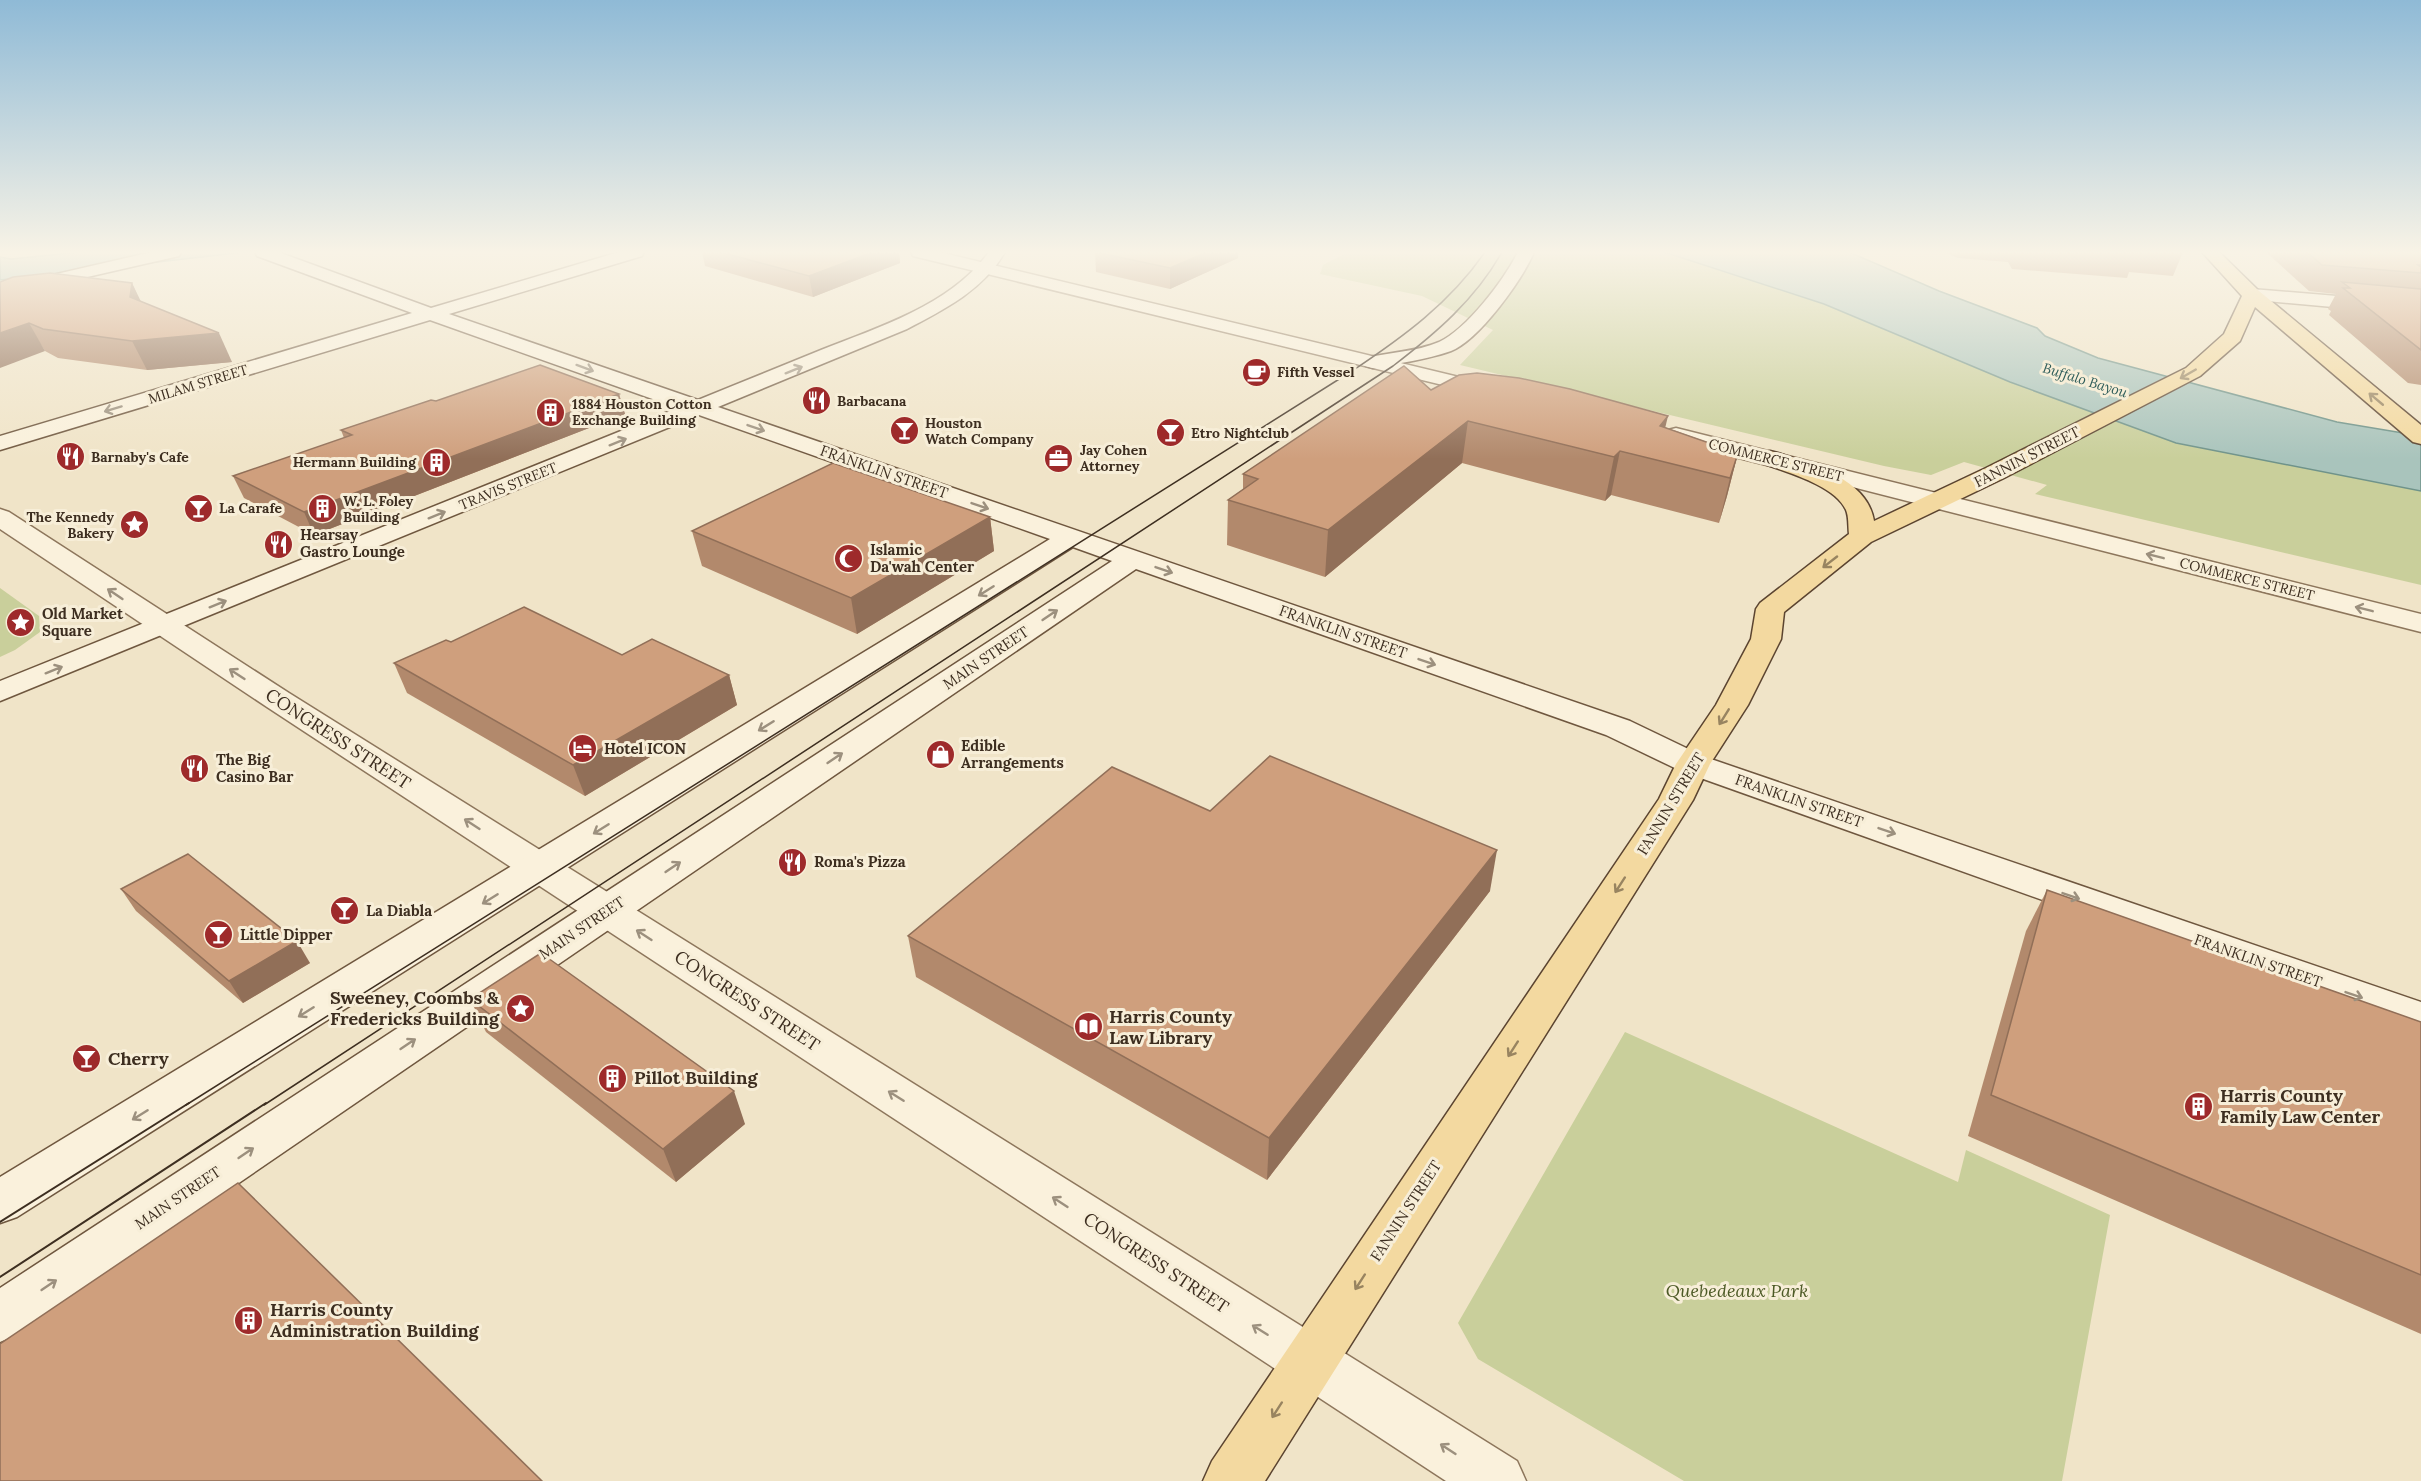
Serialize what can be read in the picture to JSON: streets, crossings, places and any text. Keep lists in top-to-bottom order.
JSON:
{
  "streets": {
    "main road": [
      "MILAM STREET",
      "FANNIN STREET",
      "COMMERCE STREET",
      "FRANKLIN STREET",
      "TRAVIS STREET",
      "MAIN STREET",
      "CONGRESS STREET"
    ]
  },
  "crossings": [
    ["FANNIN STREET", "COMMERCE STREET"],
    ["FANNIN STREET", "FRANKLIN STREET"],
    ["FANNIN STREET", "CONGRESS STREET"],
    ["FRANKLIN STREET", "TRAVIS STREET"],
    ["FRANKLIN STREET", "MAIN STREET"],
    ["TRAVIS STREET", "CONGRESS STREET"],
    ["MAIN STREET", "CONGRESS STREET"]
  ],
  "one_way": [
    "MILAM STREET",
    "FANNIN STREET",
    "COMMERCE STREET",
    "FRANKLIN STREET",
    "TRAVIS STREET",
    "CONGRESS STREET"
  ],
  "water": ["Buffalo Bayou"],
  "parks": ["Quebedeaux Park"],
  "places": {
    "cafe": ["Fifth Vessel"],
    "restaurant": [
      "Barbacana",
      "Barnaby's Cafe",
      "Hearsay Gastro Lounge",
      "The Big Casino Bar",
      "Roma's Pizza"
    ],
    "building": [
      "1884 Houston Cotton Exchange Building",
      "Hermann Building",
      "W. L. Foley Building",
      "Pillot Building",
      "Harris County Family Law Center",
      "Harris County Administration Building"
    ],
    "bar": [
      "Houston Watch Company",
      "Etro Nightclub",
      "La Carafe",
      "La Diabla",
      "Little Dipper",
      "Cherry"
    ],
    "office": ["Jay Cohen Attorney"],
    "place": ["The Kennedy Bakery", "Old Market Square", "Sweeney, Coombs & Fredericks Building"],
    "mosque": ["Islamic Da'wah Center"],
    "hotel": ["Hotel ICON"],
    "shop": ["Edible Arrangements"],
    "library": ["Harris County Law Library"]
  }
}
